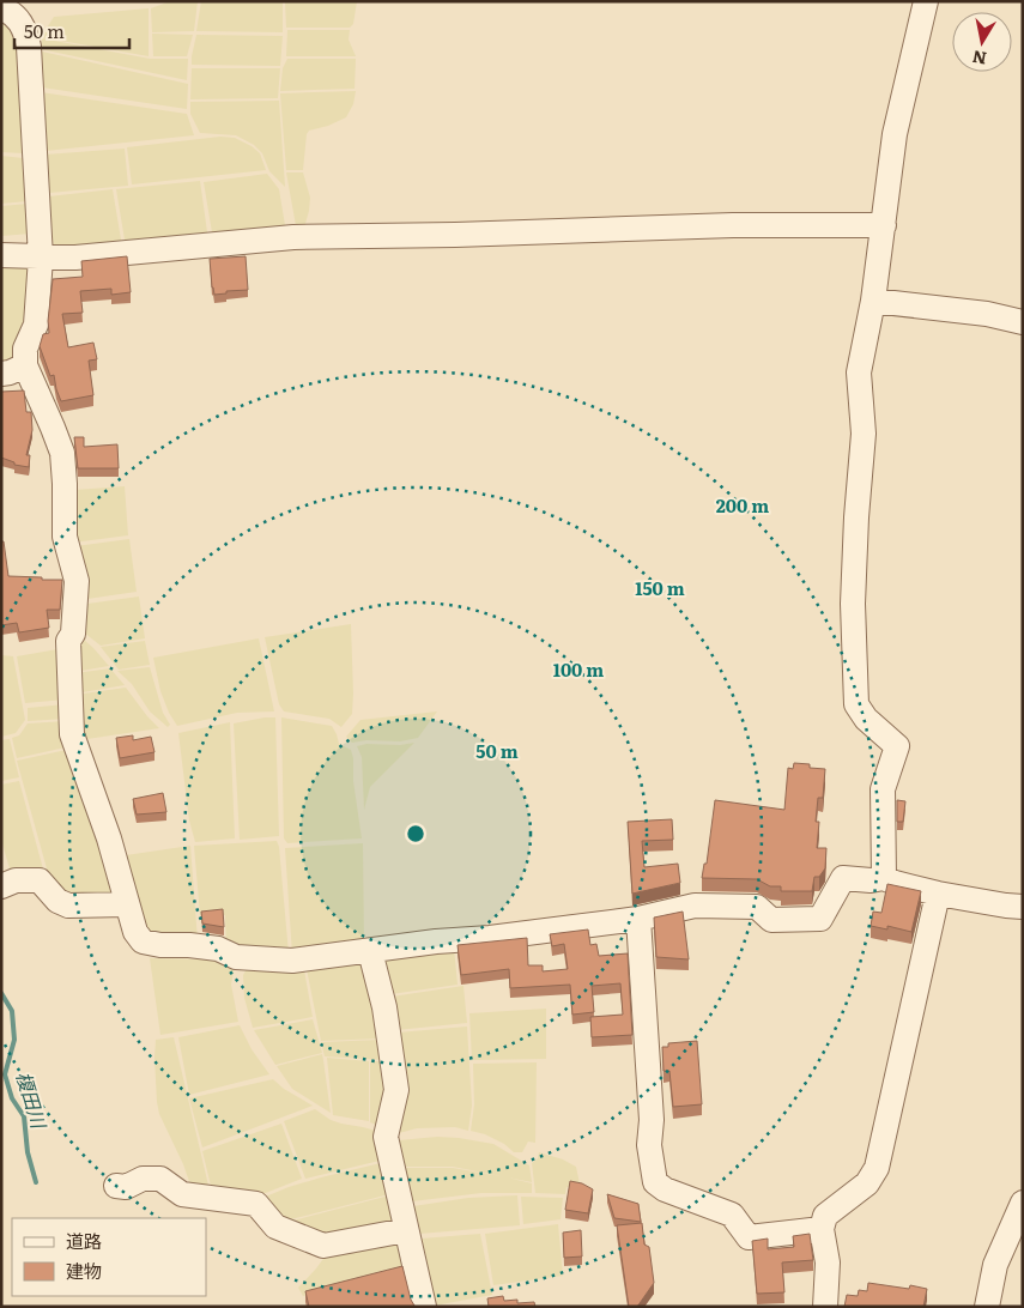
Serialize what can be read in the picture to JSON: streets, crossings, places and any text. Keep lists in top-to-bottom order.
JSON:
{
  "water": ["榎田川"],
  "legend": ["道路", "建物"],
  "scale_bar": "50 m",
  "north": "bottom",
  "rings": [
    "200 m",
    "150 m",
    "100 m",
    "50 m"
  ]
}
